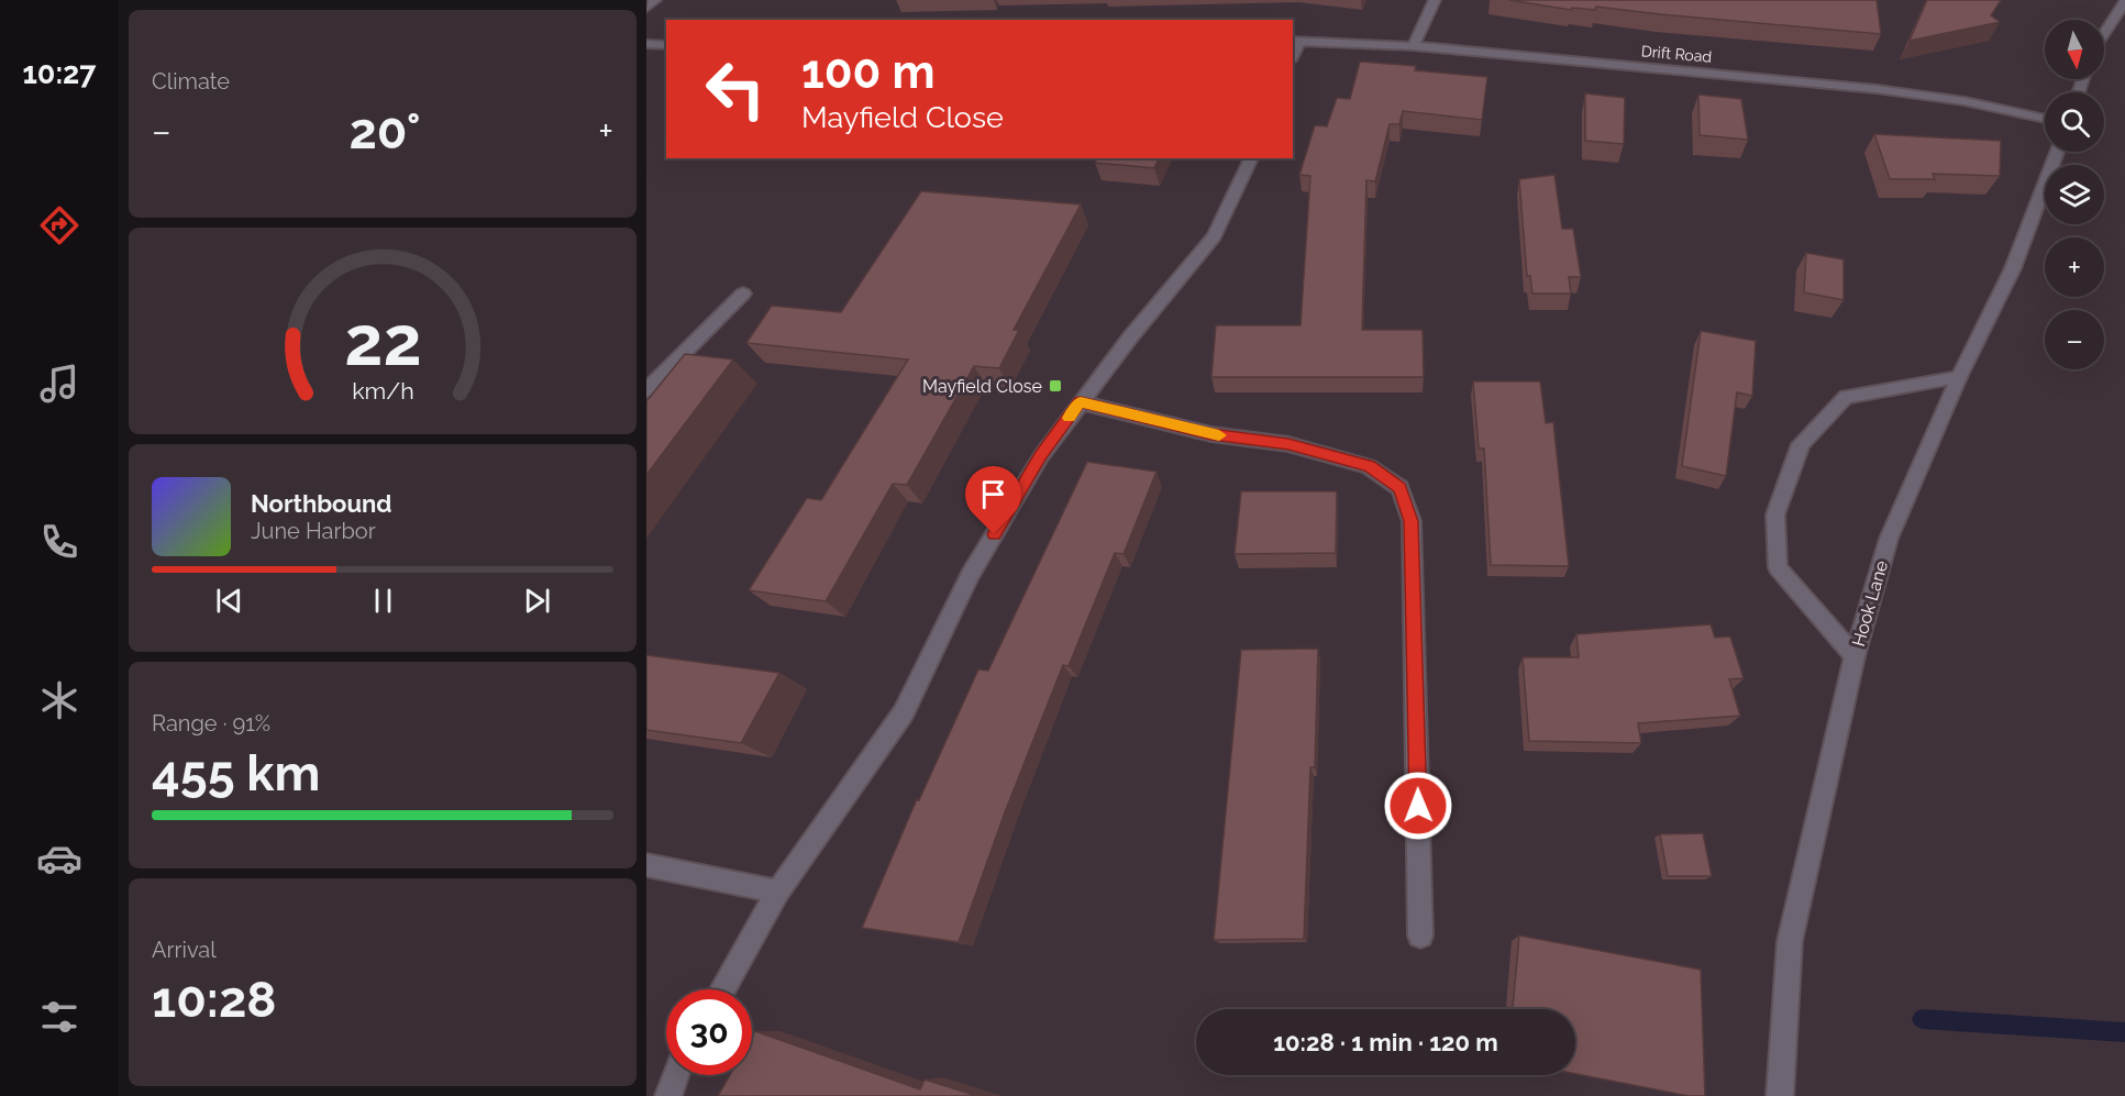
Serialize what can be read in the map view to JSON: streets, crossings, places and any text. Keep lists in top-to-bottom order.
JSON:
{
  "streets": {
    "street": ["Drift Road", "Hook Lane"]
  },
  "places": {
    "transit": ["Mayfield Close"]
  },
  "north": "bottom",
  "page": {
    "tabs": "10:27",
    "tile": [
      "Climate",
      ["Range · 91%", "455 km"],
      ["Arrival", "10:28"]
    ],
    "map_buttons": ["+", "−"],
    "turn": ["100 m", "Mayfield Close"],
    "heat": ["−", "20°", "+"],
    "song": ["Northbound", "June Harbor"],
    "limit": "30",
    "trip": "10:28 · 1 min · 120 m",
    "gauge": ["22", "km/h"]
  }
}
